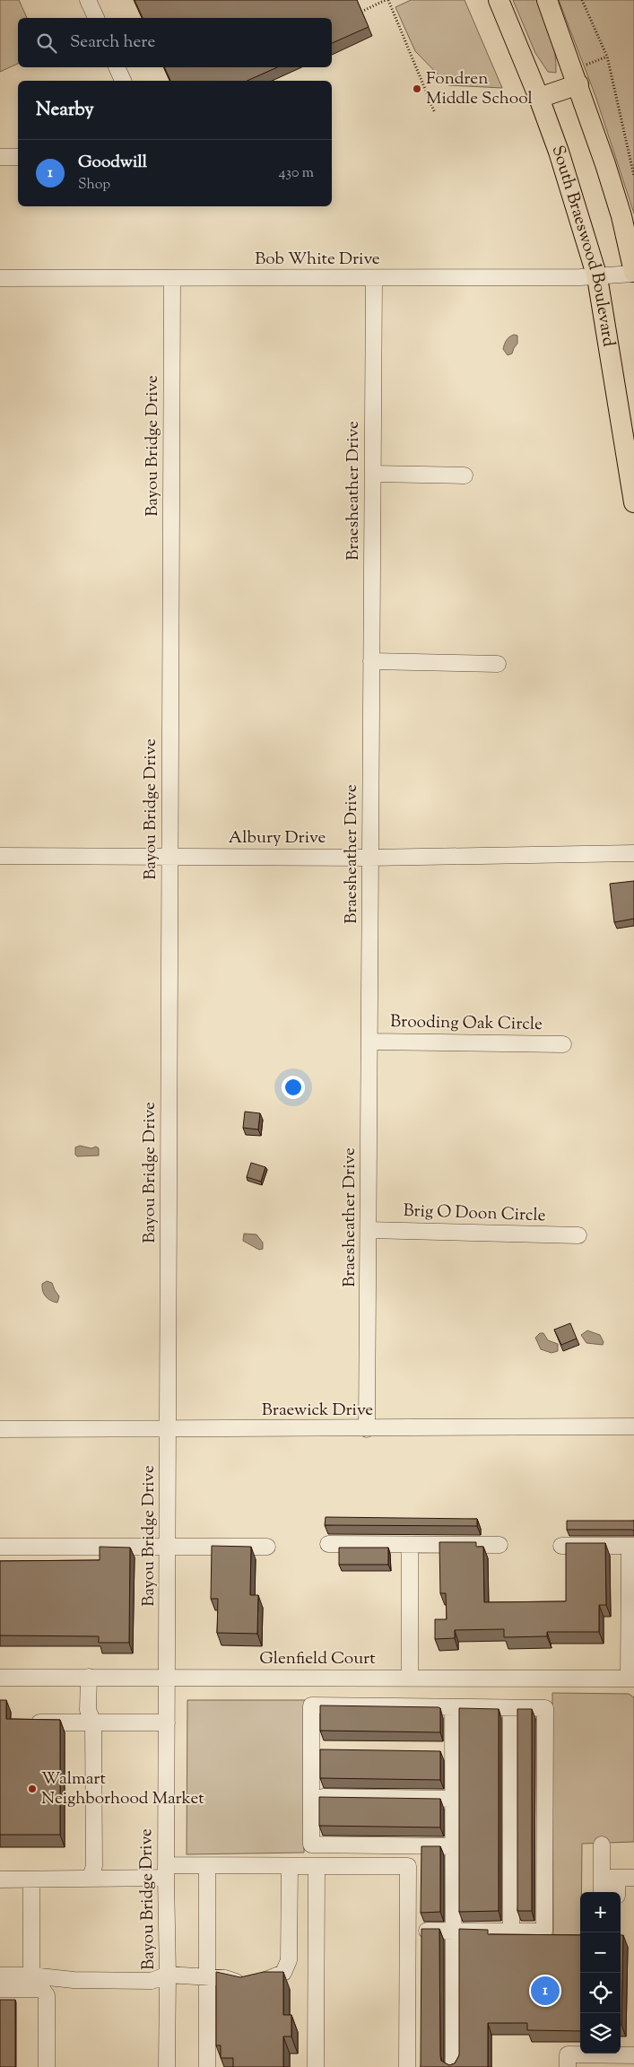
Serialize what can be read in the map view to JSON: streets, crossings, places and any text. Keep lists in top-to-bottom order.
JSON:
{
  "streets": {
    "main road": ["South Braeswood Boulevard"],
    "street": [
      "Bob White Drive",
      "Bayou Bridge Drive",
      "Braesheather Drive",
      "Albury Drive",
      "Brooding Oak Circle",
      "Brig O Doon Circle",
      "Braewick Drive",
      "Glenfield Court"
    ]
  },
  "crossings": [
    ["South Braeswood Boulevard", "Bob White Drive"],
    ["Bob White Drive", "Bayou Bridge Drive"],
    ["Bob White Drive", "Braesheather Drive"],
    ["Bayou Bridge Drive", "Albury Drive"],
    ["Bayou Bridge Drive", "Braewick Drive"],
    ["Bayou Bridge Drive", "Glenfield Court"],
    ["Braesheather Drive", "Albury Drive"],
    ["Braesheather Drive", "Brooding Oak Circle"],
    ["Braesheather Drive", "Brig O Doon Circle"],
    ["Braesheather Drive", "Braewick Drive"]
  ],
  "places": ["Fondren Middle School", "Walmart Neighborhood Market"],
  "page": {
    "search": "Search here",
    "heading": "Nearby",
    "list": [
      {
        "mark": "1",
        "name": "Goodwill",
        "note": "Shop",
        "value": "430 m"
      }
    ],
    "map_buttons": ["+", "−"],
    "pins": "1"
  }
}
